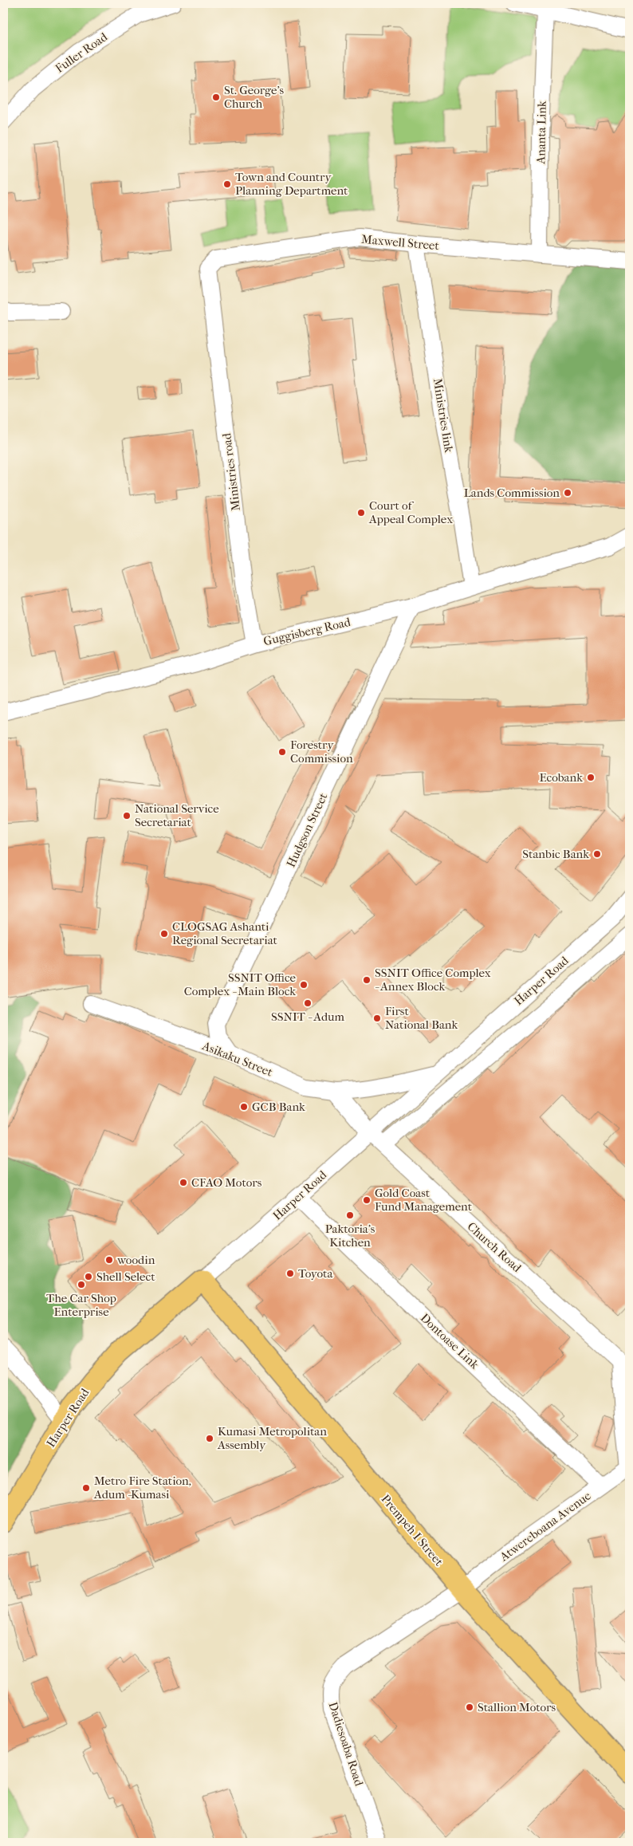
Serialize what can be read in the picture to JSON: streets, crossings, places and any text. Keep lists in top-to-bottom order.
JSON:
{
  "streets": {
    "main road": ["Harper Road", "Prempeh I Street"],
    "street": [
      "Fuller Road",
      "Ananta Link",
      "Maxwell Street",
      "Ministries link",
      "Ministries road",
      "Guggisberg Road",
      "Hudgson Street",
      "Asikaku Street",
      "Church Road",
      "Dontoase Link",
      "Atwereboana Avenue",
      "Dadiesoaba Road"
    ]
  },
  "crossings": [
    ["Ananta Link", "Maxwell Street"],
    ["Maxwell Street", "Ministries link"],
    ["Maxwell Street", "Ministries road"],
    ["Ministries link", "Guggisberg Road"],
    ["Ministries road", "Guggisberg Road"],
    ["Guggisberg Road", "Hudgson Street"],
    ["Hudgson Street", "Asikaku Street"],
    ["Harper Road", "Asikaku Street"],
    ["Harper Road", "Church Road"],
    ["Harper Road", "Dontoase Link"],
    ["Harper Road", "Prempeh I Street"],
    ["Church Road", "Atwereboana Avenue"],
    ["Dontoase Link", "Atwereboana Avenue"],
    ["Atwereboana Avenue", "Prempeh I Street"],
    ["Atwereboana Avenue", "Dadiesoaba Road"],
    ["Prempeh I Street", "Dadiesoaba Road"]
  ],
  "places": [
    "St. George's Church",
    "Town and Country Planning Department",
    "Lands Commission",
    "Court of Appeal Complex",
    "Forestry Commission",
    "Ecobank",
    "National Service Secretariat",
    "Stanbic Bank",
    "CLOGSAG Ashanti Regional Secretariat",
    "SSNIT Office Complex - Annex Block",
    "SSNIT Office Complex - Main Block",
    "SSNIT - Adum",
    "First National Bank",
    "GCB Bank",
    "CFAO Motors",
    "Gold Coast Fund Management",
    "Paktoria's Kitchen",
    "woodin",
    "Toyota",
    "Shell Select",
    "The Car Shop Enterprise",
    "Kumasi Metropolitan Assembly",
    "Metro Fire Station, Adum -Kumasi",
    "Stallion Motors"
  ]
}
